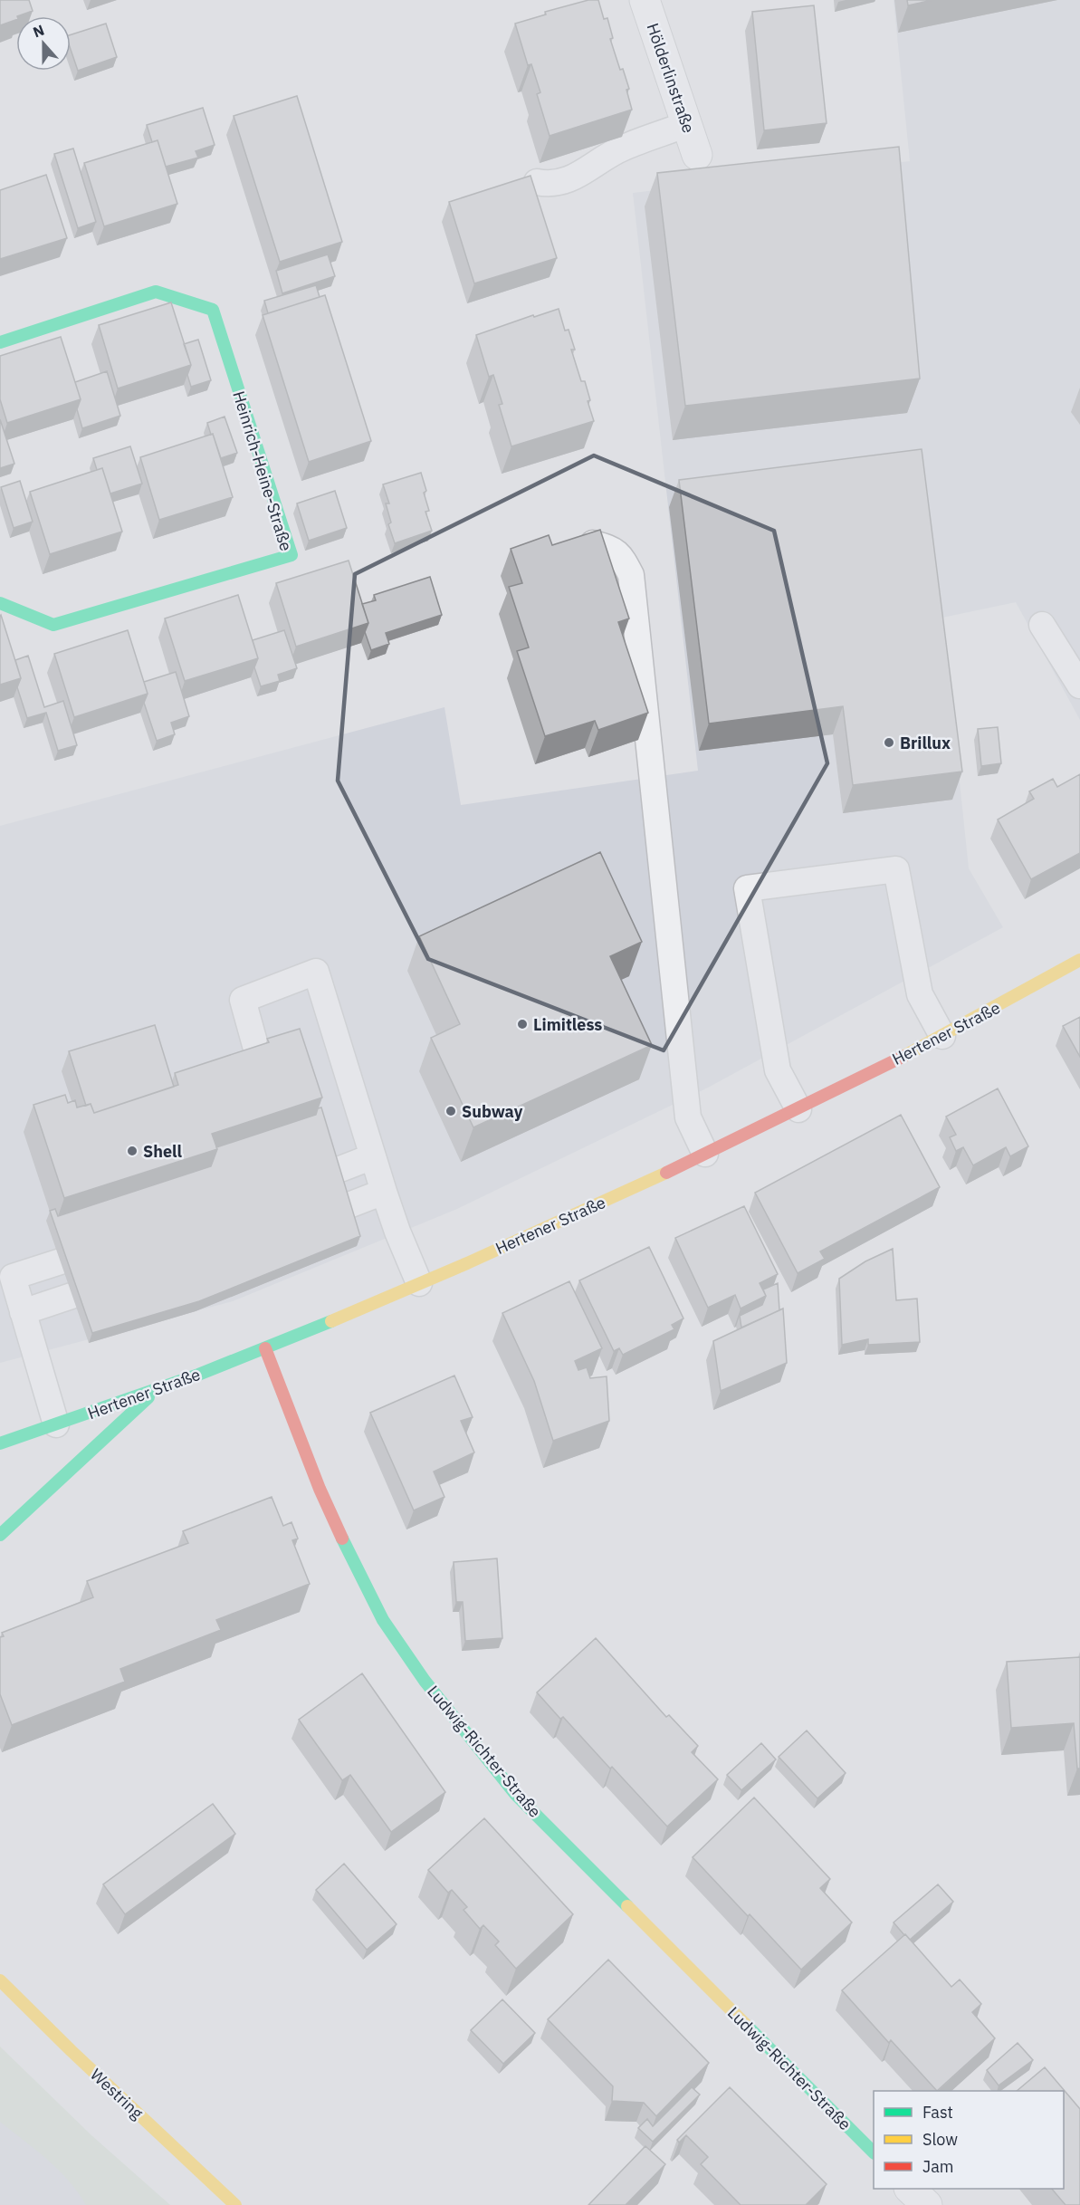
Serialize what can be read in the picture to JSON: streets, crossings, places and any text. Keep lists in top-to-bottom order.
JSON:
{
  "streets": {
    "street": [
      "Hölderlinstraße",
      "Heinrich-Heine-Straße",
      "Hertener Straße",
      "Ludwig-Richter-Straße",
      "Westring"
    ]
  },
  "crossings": [
    ["Hertener Straße", "Ludwig-Richter-Straße"]
  ],
  "places": [
    "Brillux",
    "Limitless",
    "Subway",
    "Shell"
  ],
  "legend": ["Fast", "Slow", "Jam"],
  "north": "top"
}
